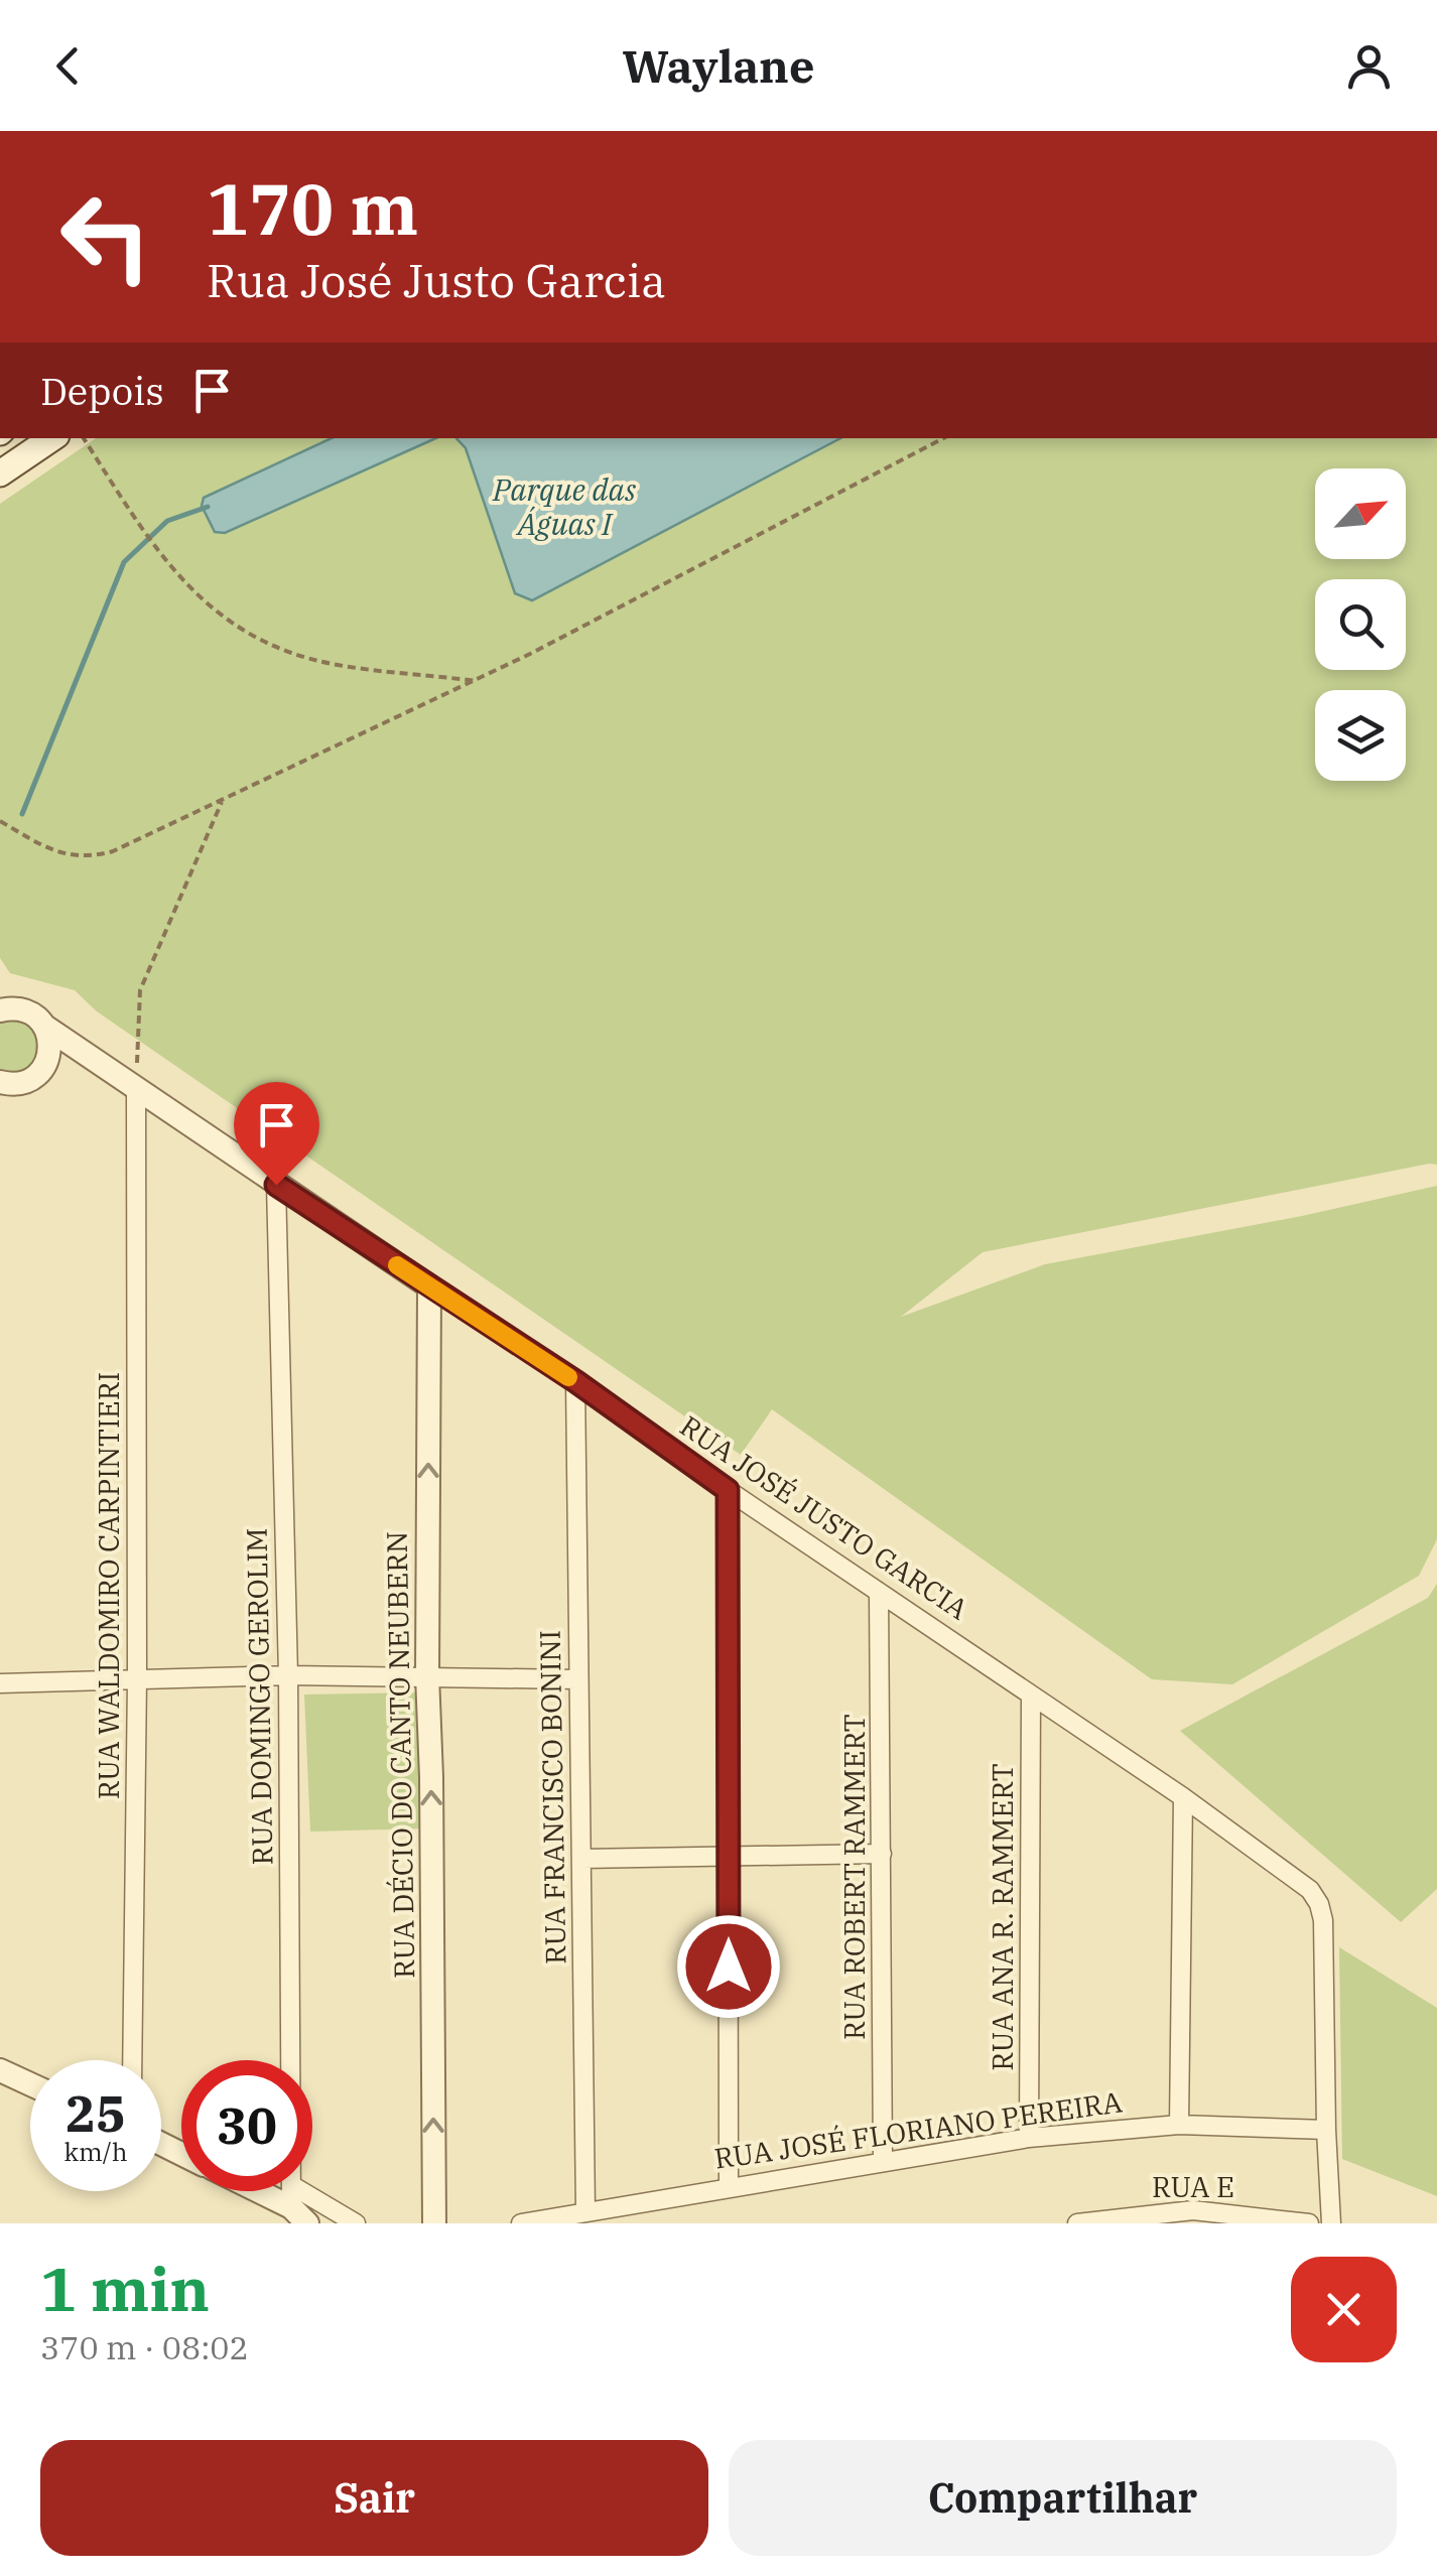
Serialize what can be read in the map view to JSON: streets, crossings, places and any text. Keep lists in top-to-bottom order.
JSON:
{
  "streets": {
    "street": [
      "RUA JOSÉ JUSTO GARCIA",
      "RUA WALDOMIRO CARPINTIERI",
      "RUA DOMINGO GEROLIM",
      "RUA DÉCIO DO CANTO NEUBERN",
      "RUA FRANCISCO BONINI",
      "RUA ROBERT RAMMERT",
      "RUA ANA R. RAMMERT",
      "RUA JOSÉ FLORIANO PEREIRA",
      "RUA E"
    ]
  },
  "crossings": [
    ["RUA JOSÉ JUSTO GARCIA", "RUA WALDOMIRO CARPINTIERI"],
    ["RUA JOSÉ JUSTO GARCIA", "RUA DOMINGO GEROLIM"],
    ["RUA JOSÉ JUSTO GARCIA", "RUA DÉCIO DO CANTO NEUBERN"],
    ["RUA JOSÉ JUSTO GARCIA", "RUA FRANCISCO BONINI"],
    ["RUA JOSÉ JUSTO GARCIA", "RUA ROBERT RAMMERT"],
    ["RUA JOSÉ JUSTO GARCIA", "RUA ANA R. RAMMERT"],
    ["RUA JOSÉ JUSTO GARCIA", "RUA JOSÉ FLORIANO PEREIRA"],
    ["RUA FRANCISCO BONINI", "RUA JOSÉ FLORIANO PEREIRA"],
    ["RUA ROBERT RAMMERT", "RUA JOSÉ FLORIANO PEREIRA"],
    ["RUA ANA R. RAMMERT", "RUA JOSÉ FLORIANO PEREIRA"]
  ],
  "one_way": ["RUA DÉCIO DO CANTO NEUBERN"],
  "water": ["Parque das Águas I"],
  "north": "top right",
  "page": {
    "header": "Waylane",
    "turn": ["170 m", "Rua José Justo Garcia"],
    "then": "Depois",
    "speed": "25 km/h",
    "limit": "30",
    "heading": ["1 min", "370 m · 08:02"],
    "buttons": ["Sair", "Compartilhar"]
  }
}
